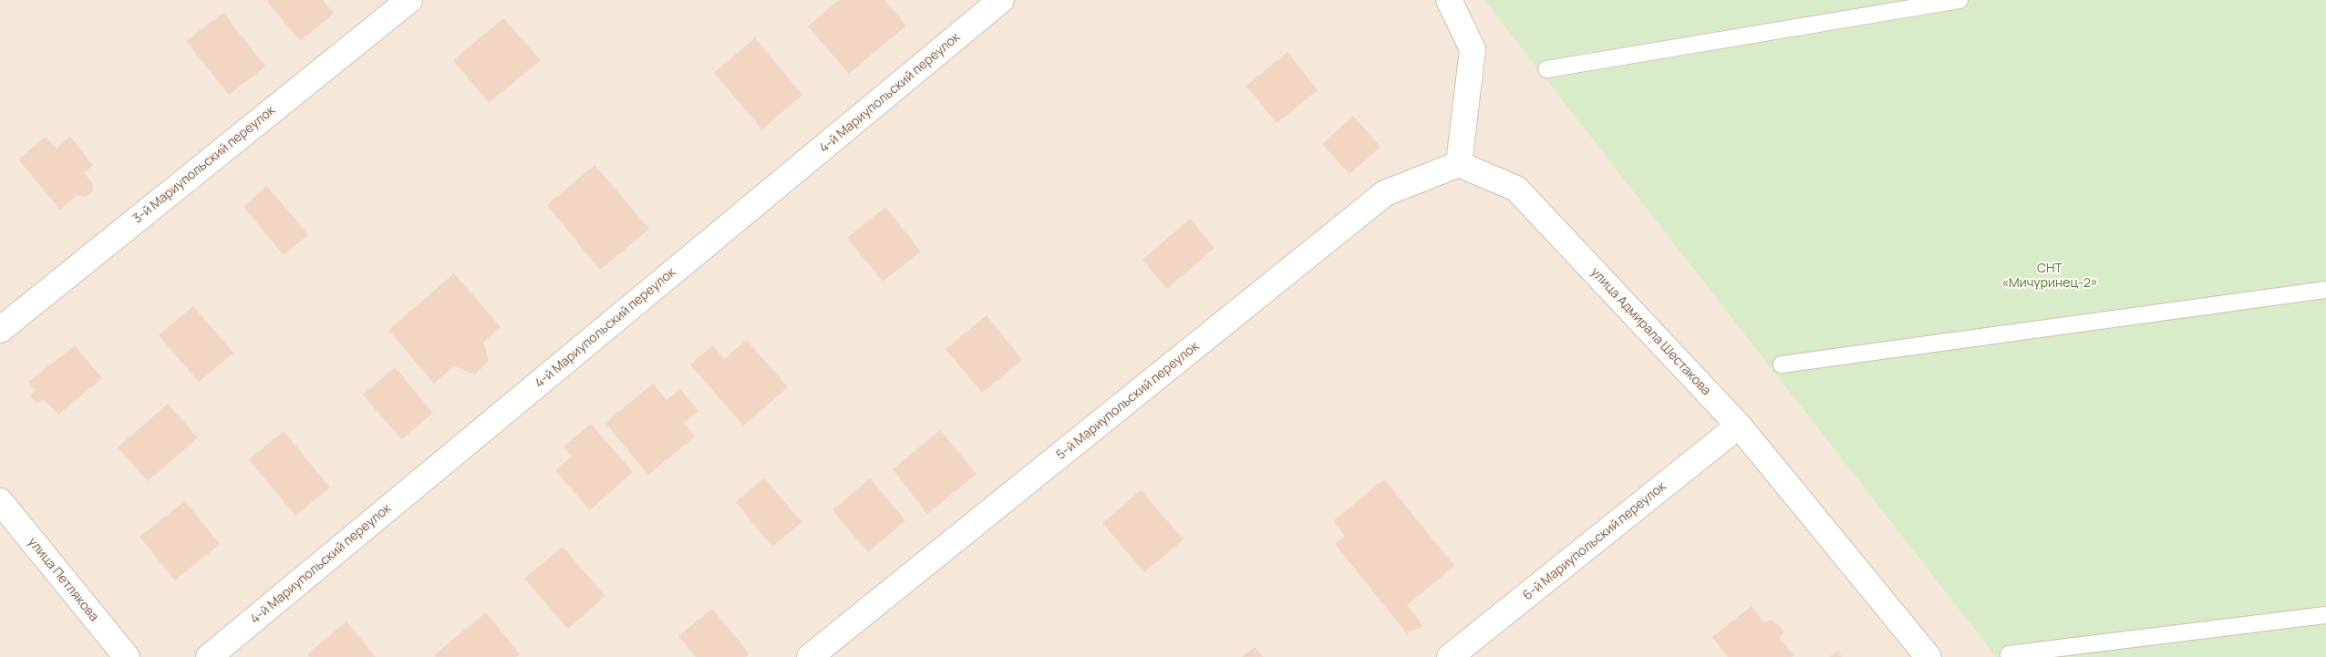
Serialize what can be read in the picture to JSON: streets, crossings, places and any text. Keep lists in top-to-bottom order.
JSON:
{
  "streets": {
    "street": [
      "4-й Мариупольский переулок",
      "3-й Мариупольский переулок",
      "улица Адмирала Шестакова",
      "5-й Мариупольский переулок",
      "6-й Мариупольский переулок",
      "улица Петлякова"
    ]
  },
  "crossings": [
    ["улица Адмирала Шестакова", "5-й Мариупольский переулок"],
    ["улица Адмирала Шестакова", "6-й Мариупольский переулок"]
  ],
  "parks": ["СНТ «Мичуринец-2»"]
}
